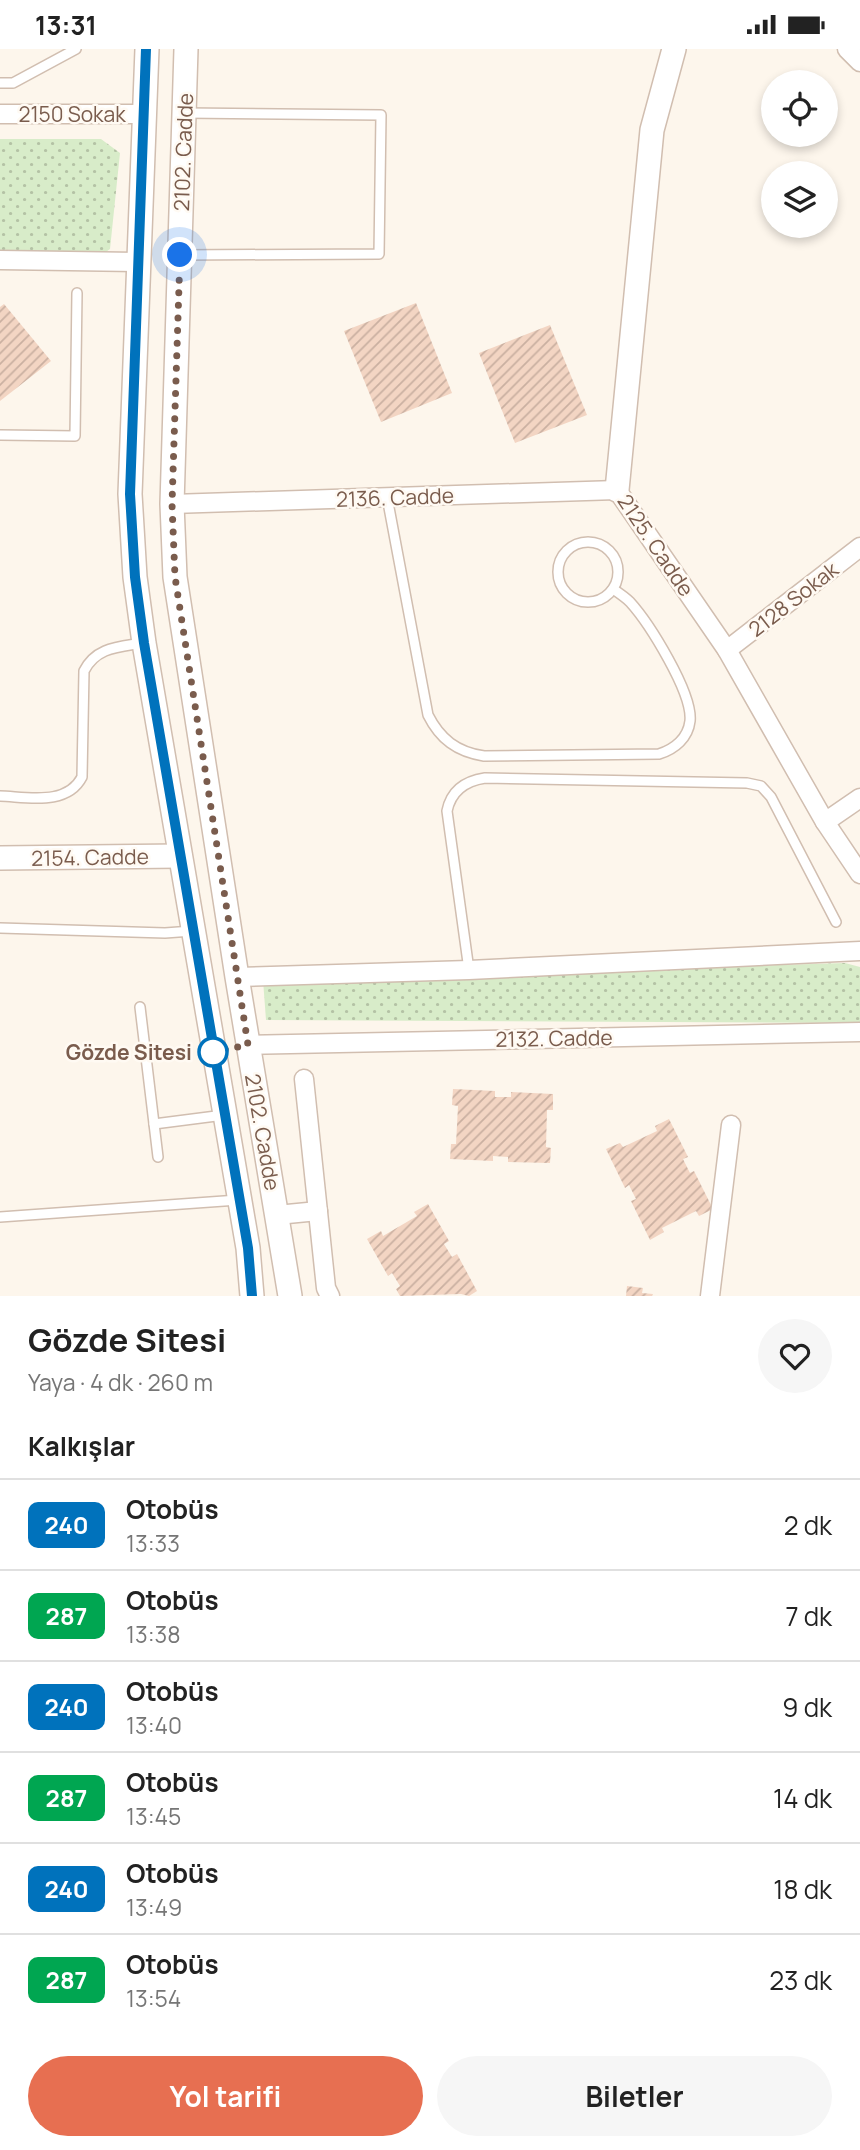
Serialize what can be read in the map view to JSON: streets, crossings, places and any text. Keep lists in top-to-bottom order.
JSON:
{
  "streets": {
    "street": [
      "2150 Sokak",
      "2102. Cadde",
      "2136. Cadde",
      "2125. Cadde",
      "2128 Sokak",
      "2154. Cadde",
      "2132. Cadde"
    ]
  },
  "crossings": [
    ["2150 Sokak", "2102. Cadde"],
    ["2102. Cadde", "2136. Cadde"],
    ["2102. Cadde", "2154. Cadde"],
    ["2102. Cadde", "2132. Cadde"],
    ["2136. Cadde", "2125. Cadde"],
    ["2125. Cadde", "2128 Sokak"]
  ],
  "places": ["Gözde Sitesi"],
  "lines": ["bus line 240"],
  "page": {
    "status": "13:31",
    "heading": [
      ["Gözde Sitesi", "Yaya · 4 dk · 260 m"],
      "Kalkışlar"
    ],
    "list": [
      {
        "mark": "240",
        "name": "Otobüs",
        "note": "13:33",
        "value": "2 dk"
      },
      {
        "mark": "287",
        "name": "Otobüs",
        "note": "13:38",
        "value": "7 dk"
      },
      {
        "mark": "240",
        "name": "Otobüs",
        "note": "13:40",
        "value": "9 dk"
      },
      {
        "mark": "287",
        "name": "Otobüs",
        "note": "13:45",
        "value": "14 dk"
      },
      {
        "mark": "240",
        "name": "Otobüs",
        "note": "13:49",
        "value": "18 dk"
      },
      {
        "mark": "287",
        "name": "Otobüs",
        "note": "13:54",
        "value": "23 dk"
      }
    ],
    "buttons": ["Yol tarifi", "Biletler"]
  }
}
